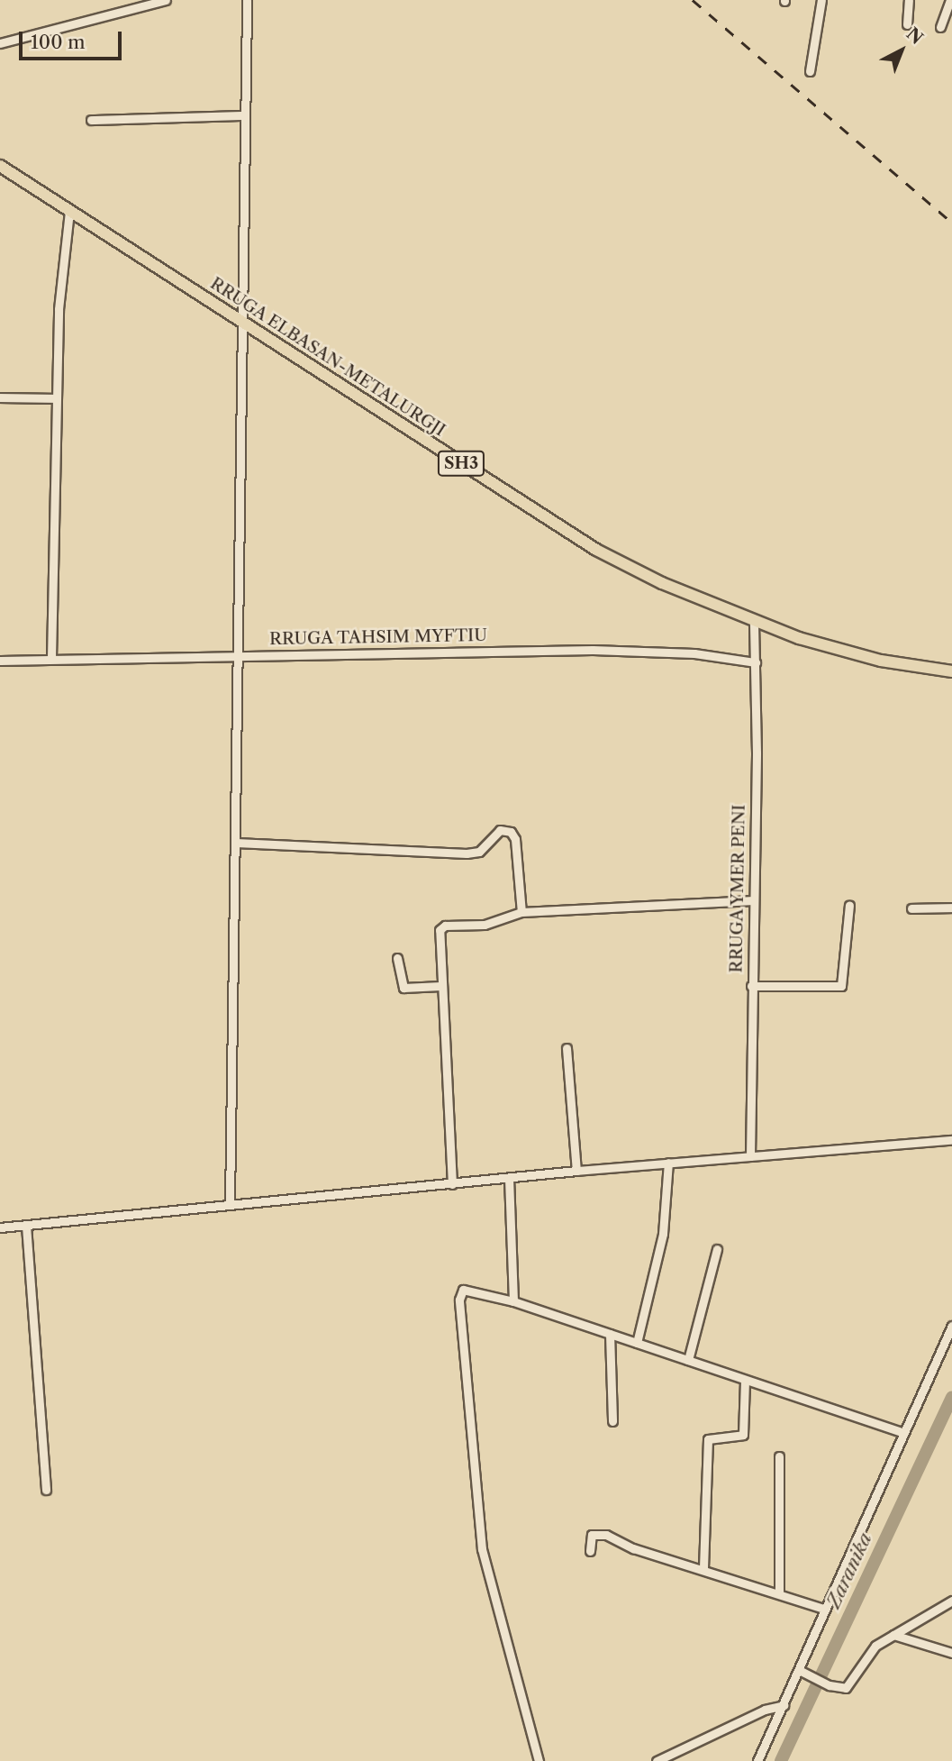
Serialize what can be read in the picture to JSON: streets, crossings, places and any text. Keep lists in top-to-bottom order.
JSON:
{
  "streets": {
    "main road": ["RRUGA ELBASAN-METALURGJI", "SH3"],
    "street": ["RRUGA TAHSIM MYFTIU", "RRUGA YMER PENI"]
  },
  "crossings": [
    ["RRUGA ELBASAN-METALURGJI", "RRUGA YMER PENI"],
    ["RRUGA TAHSIM MYFTIU", "RRUGA YMER PENI"]
  ],
  "water": ["Zaranika"],
  "scale_bar": "100 m",
  "north": "top right"
}
